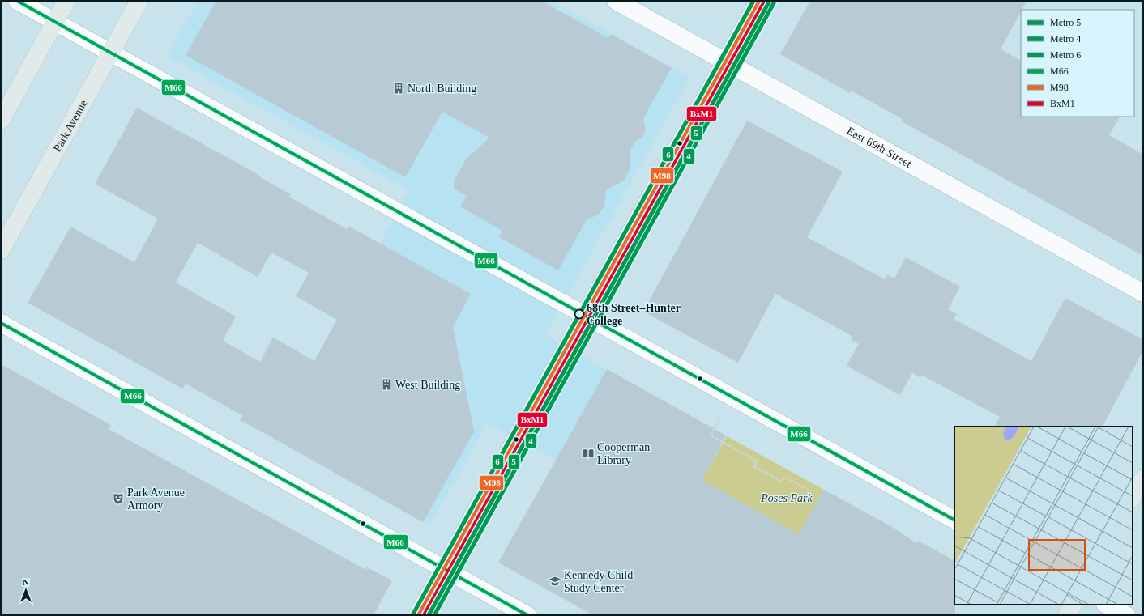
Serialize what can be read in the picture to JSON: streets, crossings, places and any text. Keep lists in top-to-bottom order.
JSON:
{
  "streets": {
    "main road": ["Park Avenue"],
    "street": ["East 69th Street"]
  },
  "parks": ["Poses Park"],
  "places": {
    "building": ["North Building", "West Building"],
    "other": ["68th Street–Hunter College"],
    "library": ["Cooperman Library"],
    "theatre": ["Park Avenue Armory"],
    "school or university": ["Kennedy Child Study Center"]
  },
  "lines": [
    "metro line 5",
    "metro line 6",
    "transit line M66",
    "transit line M98",
    "metro line 4",
    "transit line BxM1"
  ],
  "legend": [
    "Metro 5",
    "Metro 4",
    "Metro 6",
    "M66",
    "M98",
    "BxM1"
  ],
  "north": "top"
}
